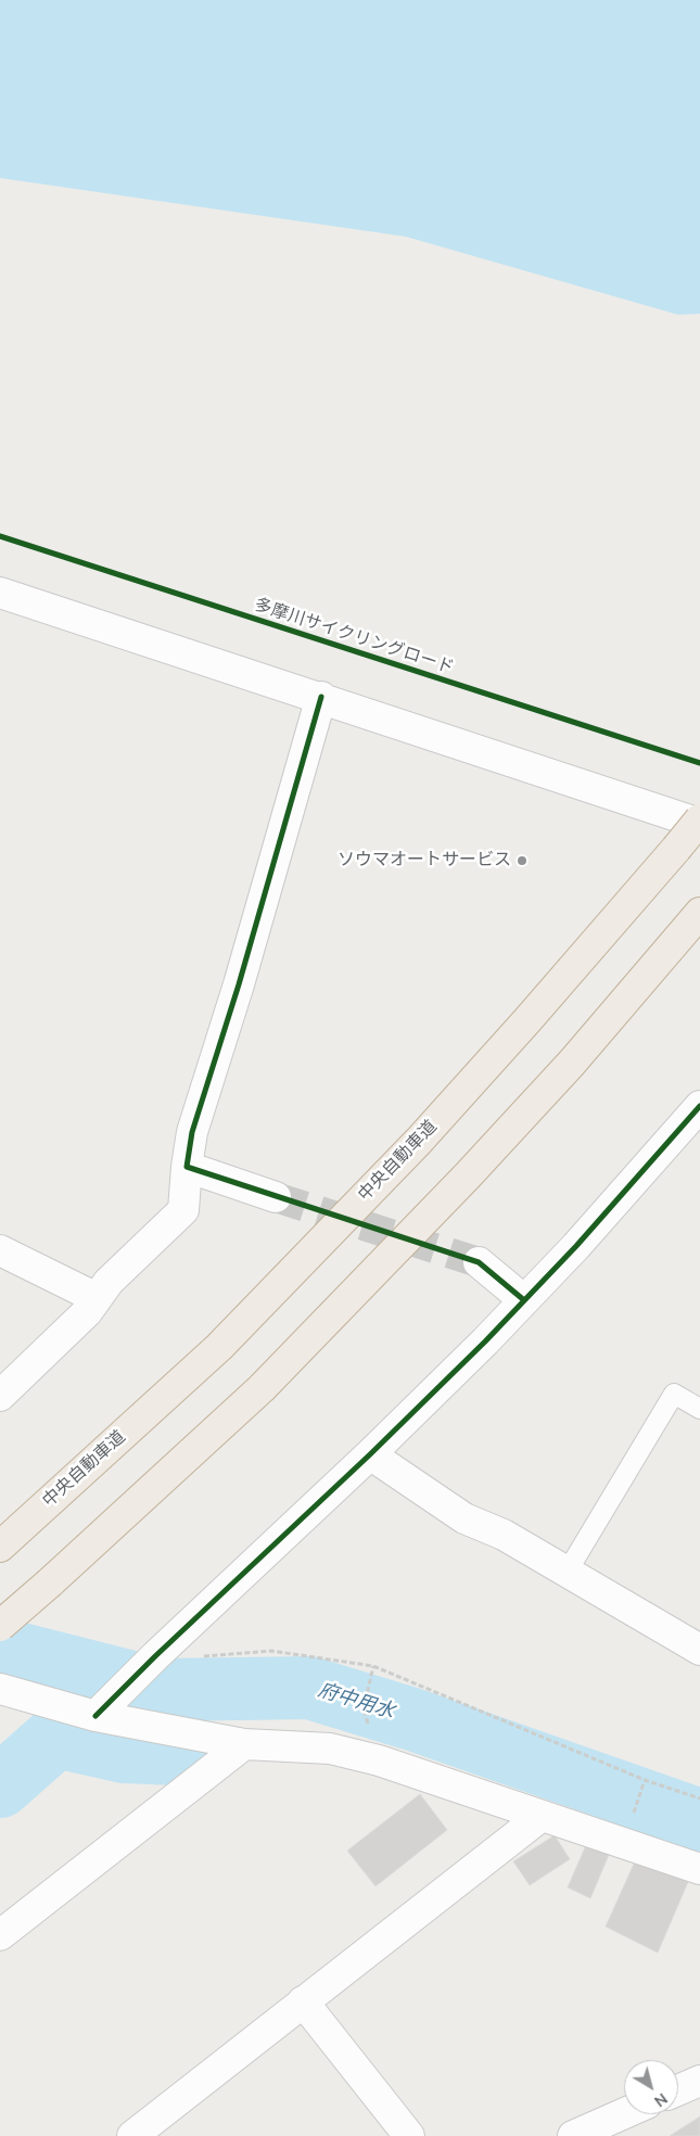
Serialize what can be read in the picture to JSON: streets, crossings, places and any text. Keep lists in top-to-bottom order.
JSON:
{
  "streets": {
    "highway": ["中央自動車道"],
    "cycle path": ["多摩川サイクリングロード"]
  },
  "water": ["府中用水"],
  "places": ["ソウマオートサービス"],
  "north": "bottom right"
}
